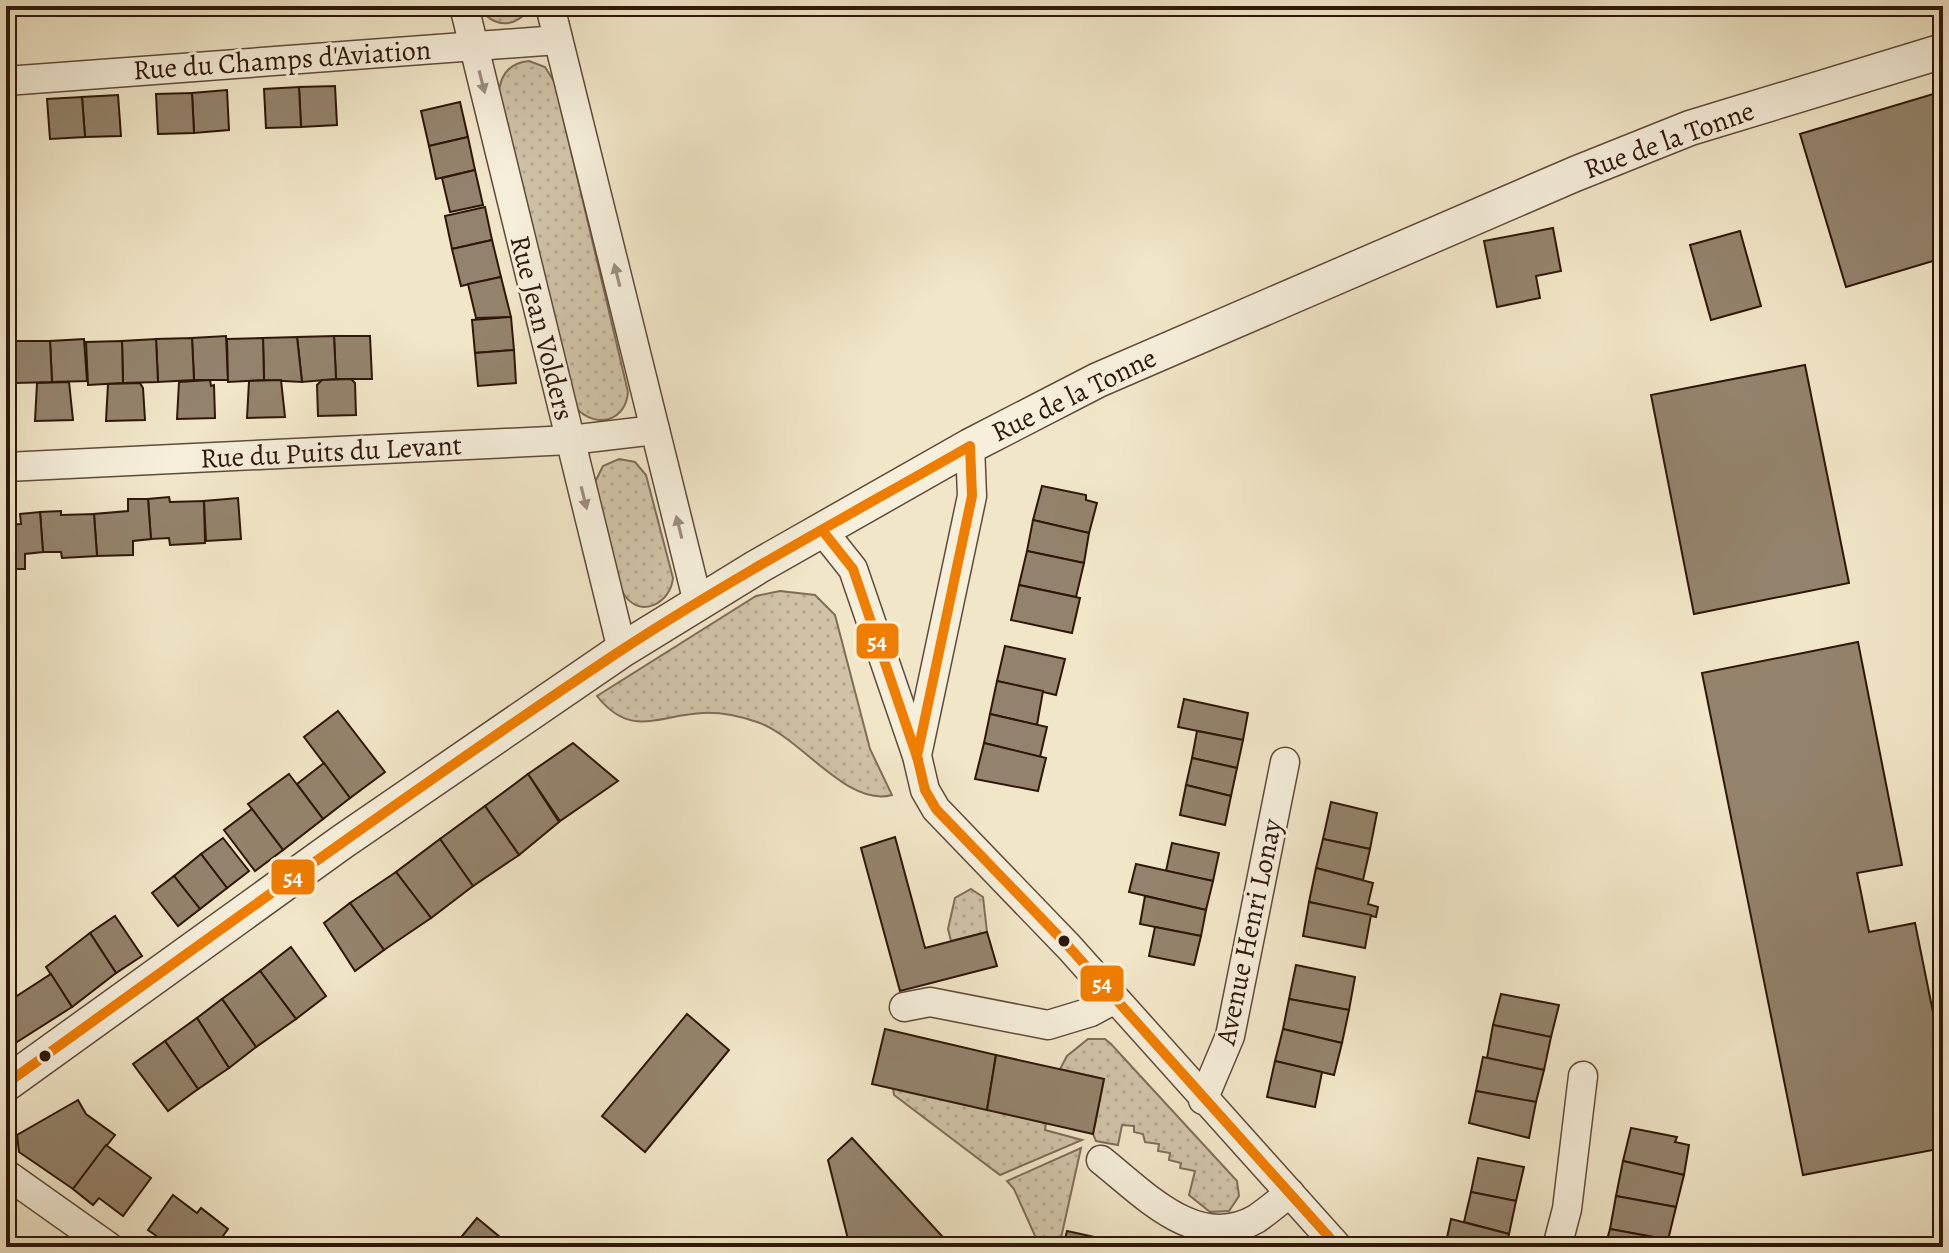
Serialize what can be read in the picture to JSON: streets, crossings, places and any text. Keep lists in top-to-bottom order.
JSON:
{
  "streets": {
    "street": [
      "Rue du Champs d'Aviation",
      "Rue de la Tonne",
      "Rue Jean Volders",
      "Rue du Puits du Levant",
      "Avenue Henri Lonay"
    ]
  },
  "crossings": [
    ["Rue du Champs d'Aviation", "Rue Jean Volders"],
    ["Rue de la Tonne", "Rue Jean Volders"],
    ["Rue Jean Volders", "Rue du Puits du Levant"]
  ],
  "lines": ["transit line 54"]
}
